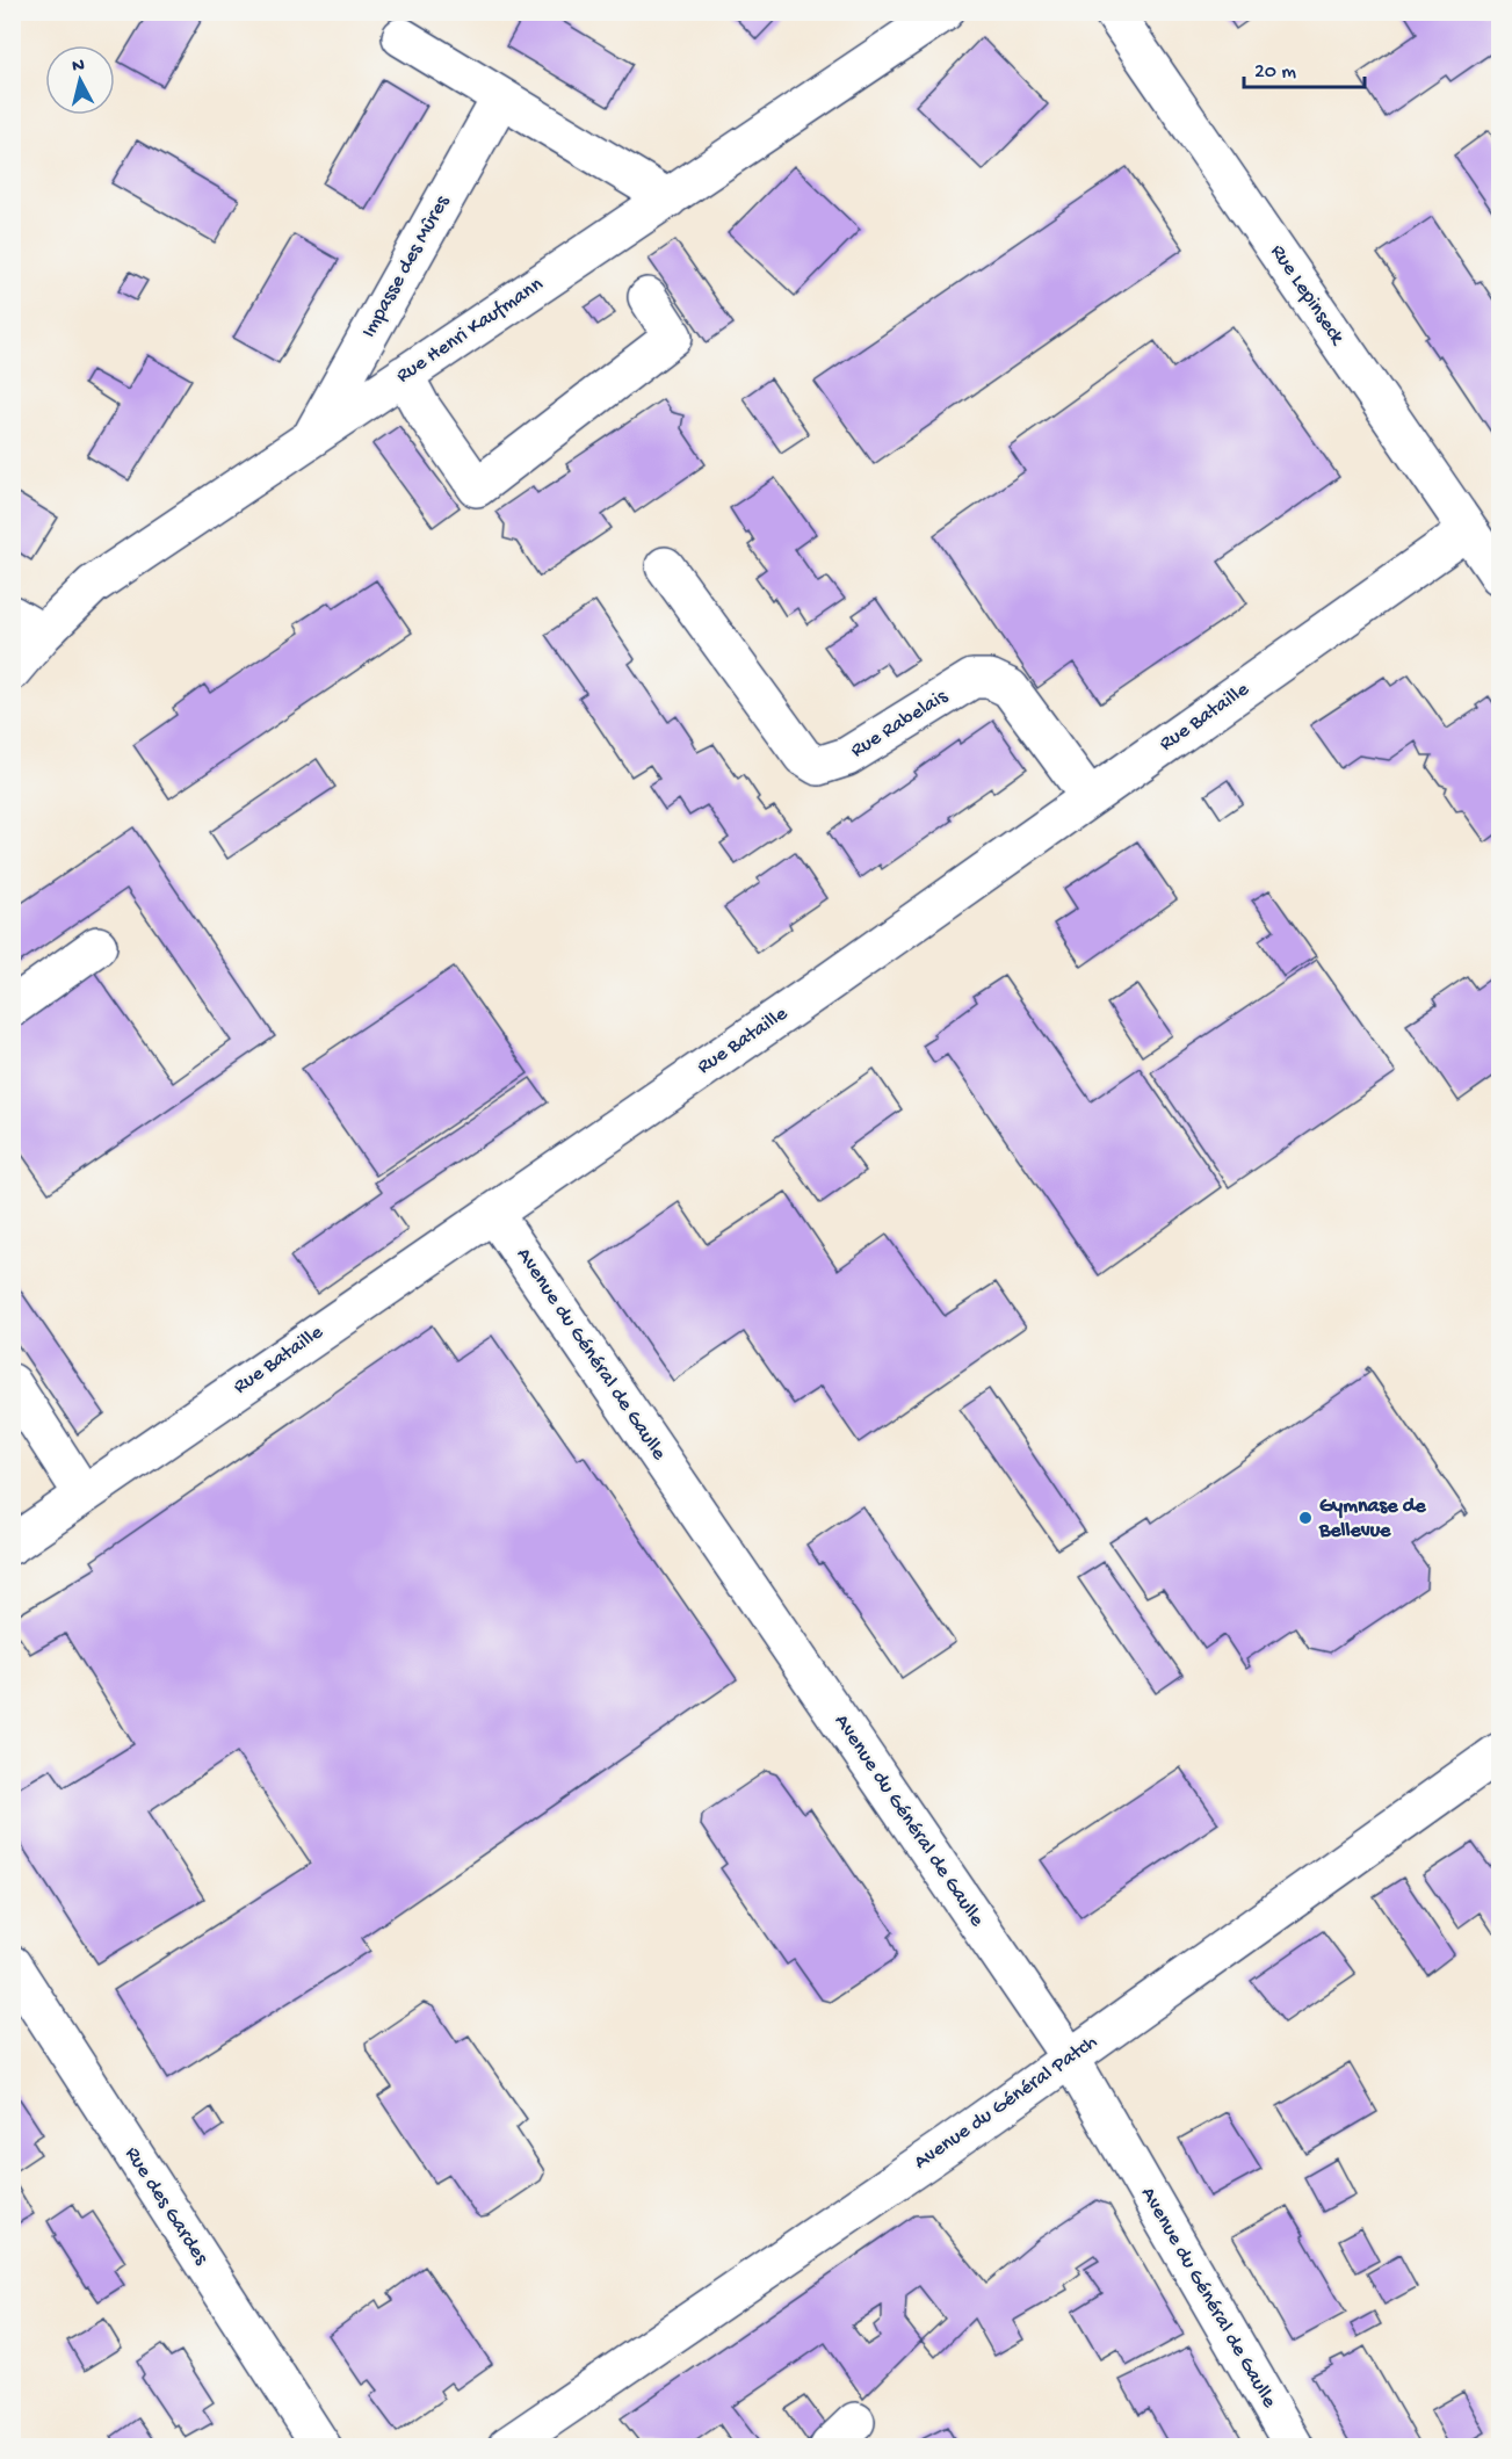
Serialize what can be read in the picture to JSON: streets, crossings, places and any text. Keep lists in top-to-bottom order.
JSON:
{
  "streets": {
    "street": [
      "Impasse des Mûres",
      "Rue Lepinseck",
      "Rue Henri Kaufmann",
      "Rue Bataille",
      "Rue Rabelais",
      "Avenue du Général de Gaulle",
      "Avenue du Général Patch",
      "Rue des Gardes"
    ]
  },
  "crossings": [
    ["Impasse des Mûres", "Rue Henri Kaufmann"],
    ["Rue Lepinseck", "Rue Bataille"],
    ["Rue Bataille", "Rue Rabelais"],
    ["Rue Bataille", "Avenue du Général de Gaulle"],
    ["Avenue du Général de Gaulle", "Avenue du Général Patch"]
  ],
  "places": ["Gymnase de Bellevue"],
  "scale_bar": "20 m",
  "north": "top"
}
